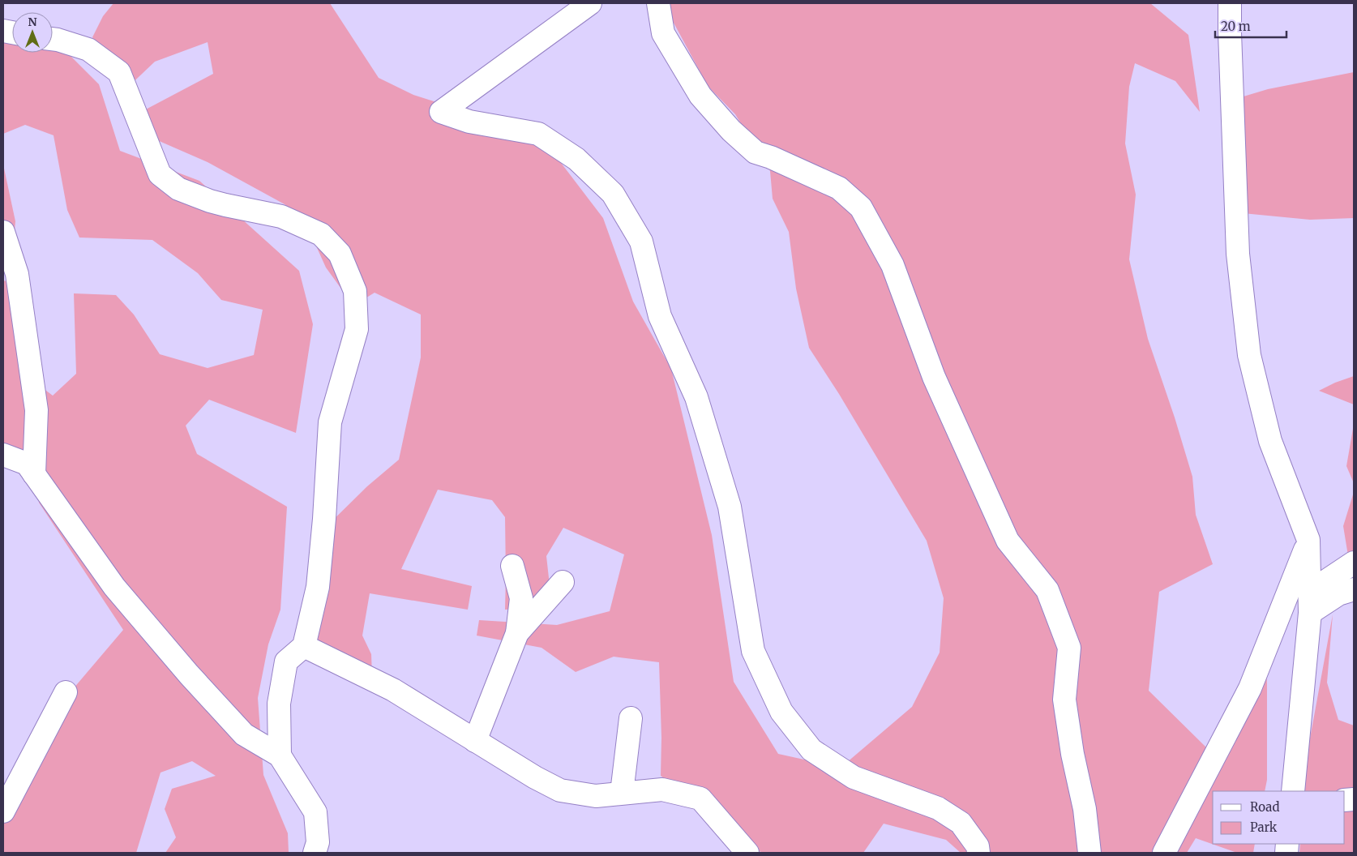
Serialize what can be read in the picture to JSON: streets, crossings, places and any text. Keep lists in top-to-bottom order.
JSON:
{
  "legend": ["Road", "Park"],
  "scale_bar": "20 m",
  "north": "top"
}
